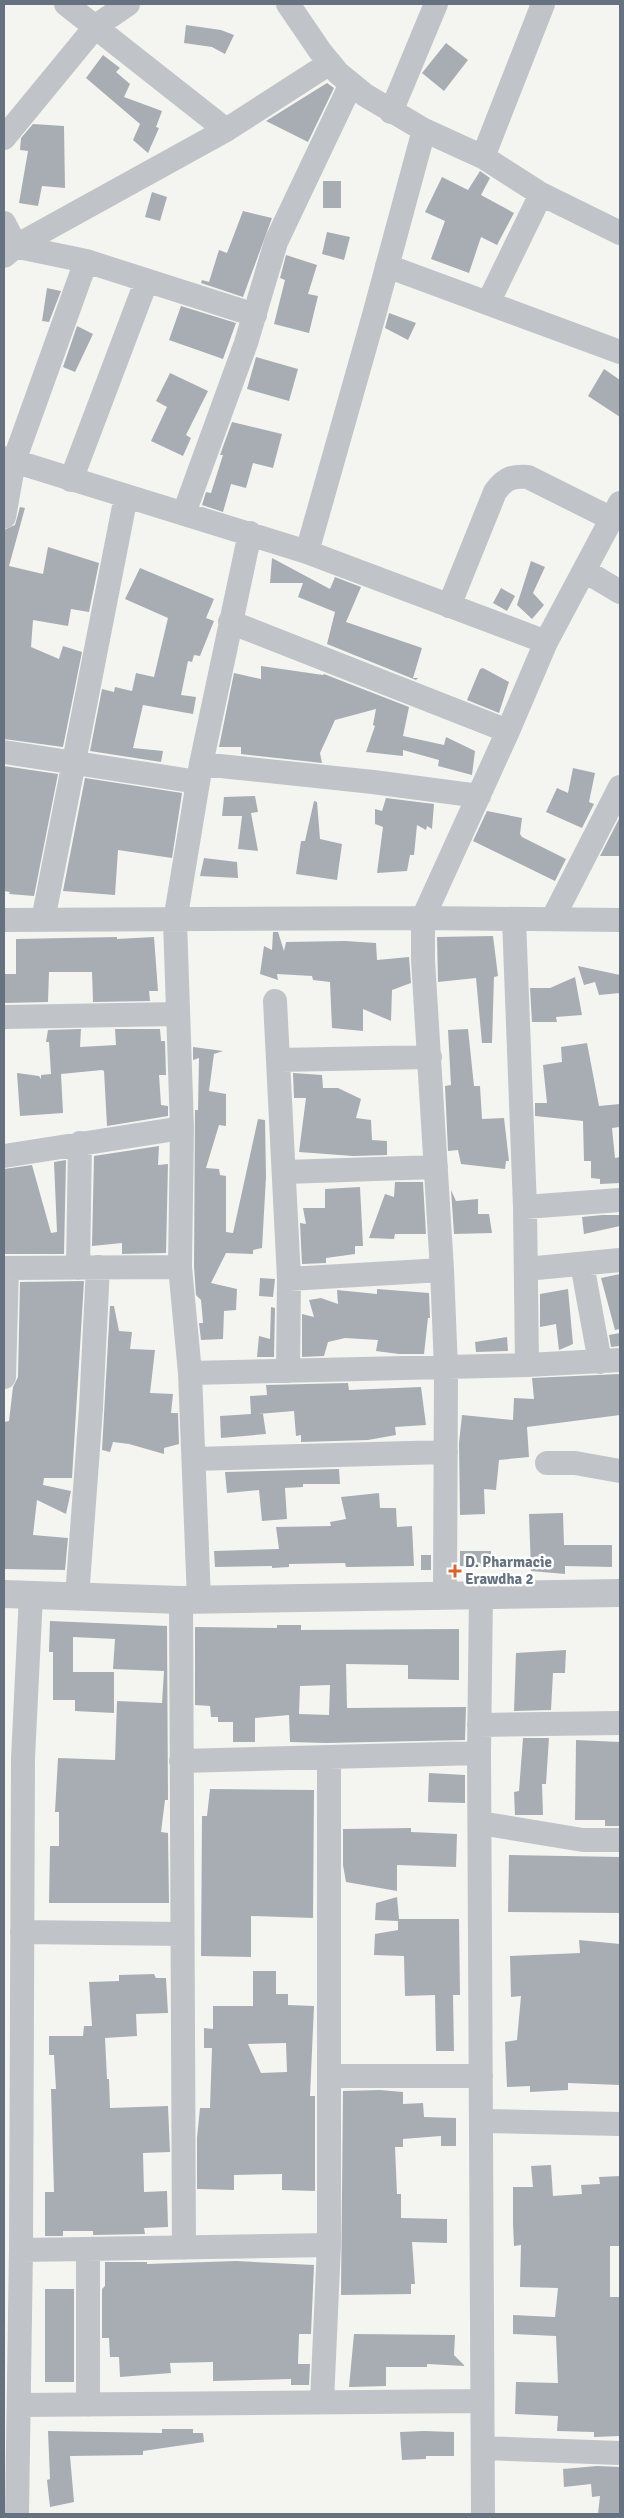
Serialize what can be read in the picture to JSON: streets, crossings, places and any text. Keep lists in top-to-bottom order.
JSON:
{
  "places": {
    "health": ["D. Pharmacie Erawdha 2"]
  }
}
